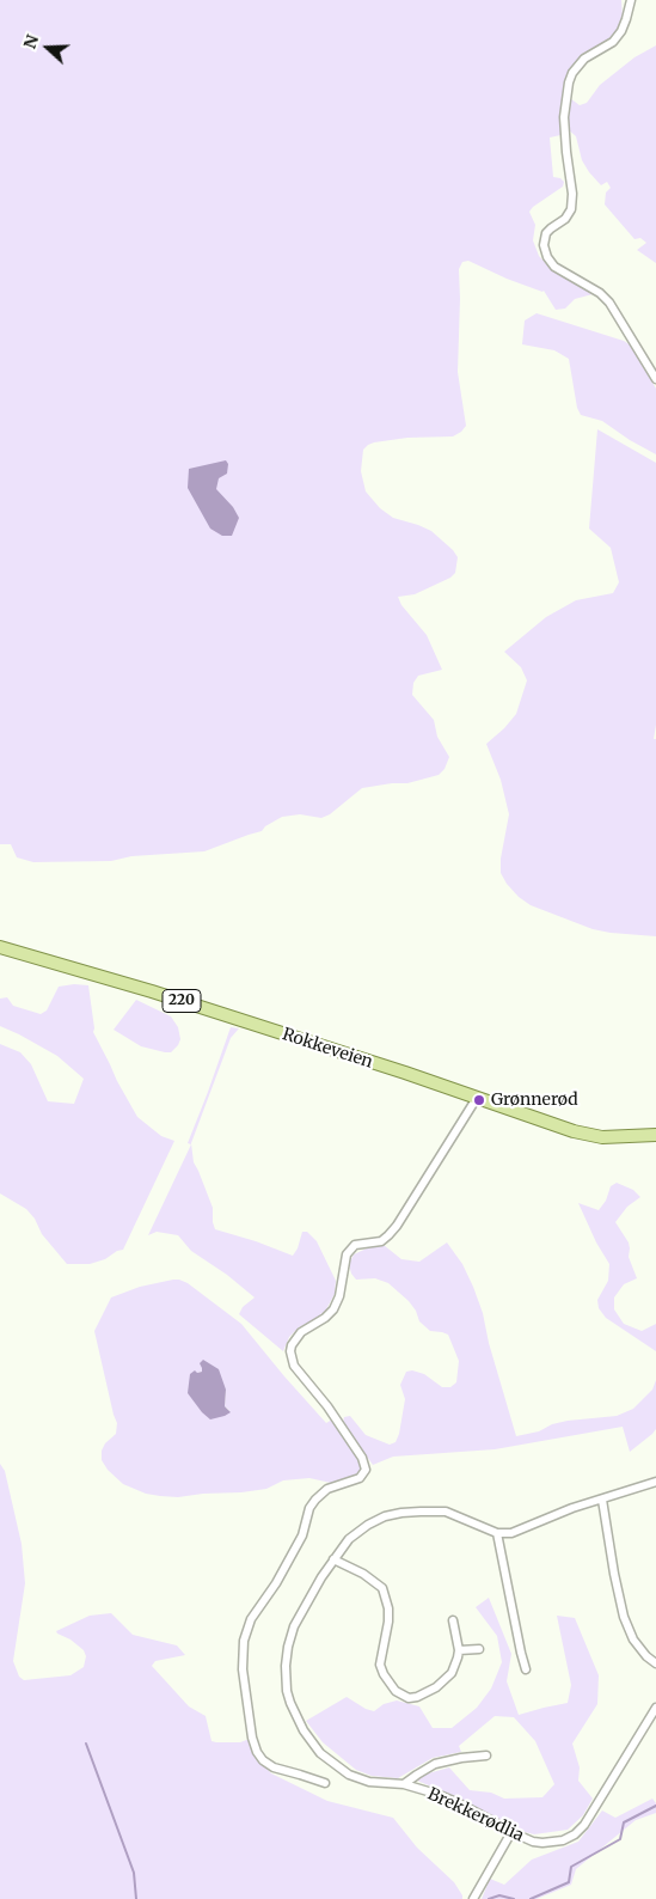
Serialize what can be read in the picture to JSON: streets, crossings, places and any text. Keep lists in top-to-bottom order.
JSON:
{
  "streets": {
    "main road": ["220", "Rokkeveien"],
    "street": ["Brekkerødlia"]
  },
  "places": ["Grønnerød"],
  "north": "left"
}
